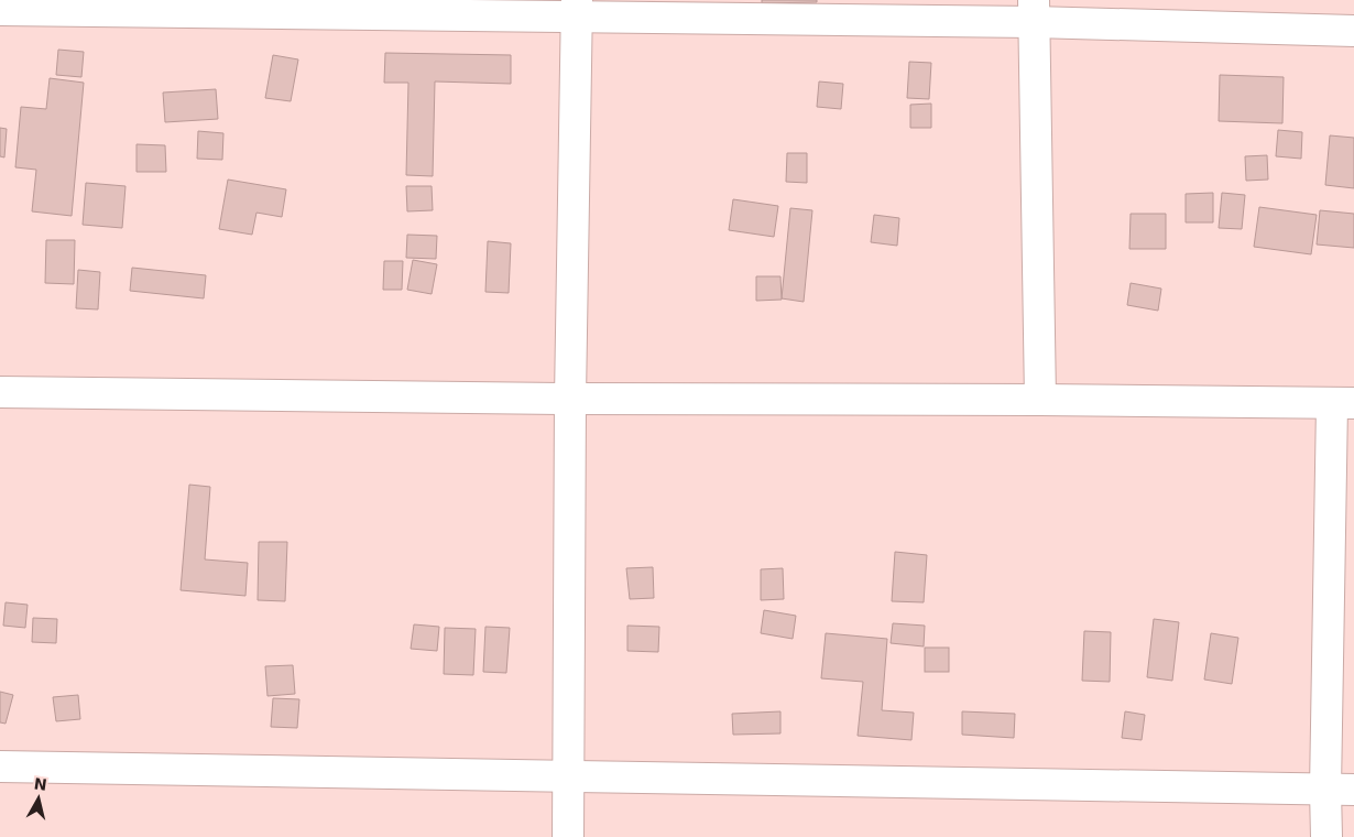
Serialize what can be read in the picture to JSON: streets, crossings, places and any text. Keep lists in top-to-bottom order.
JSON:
{
  "north": "top"
}
